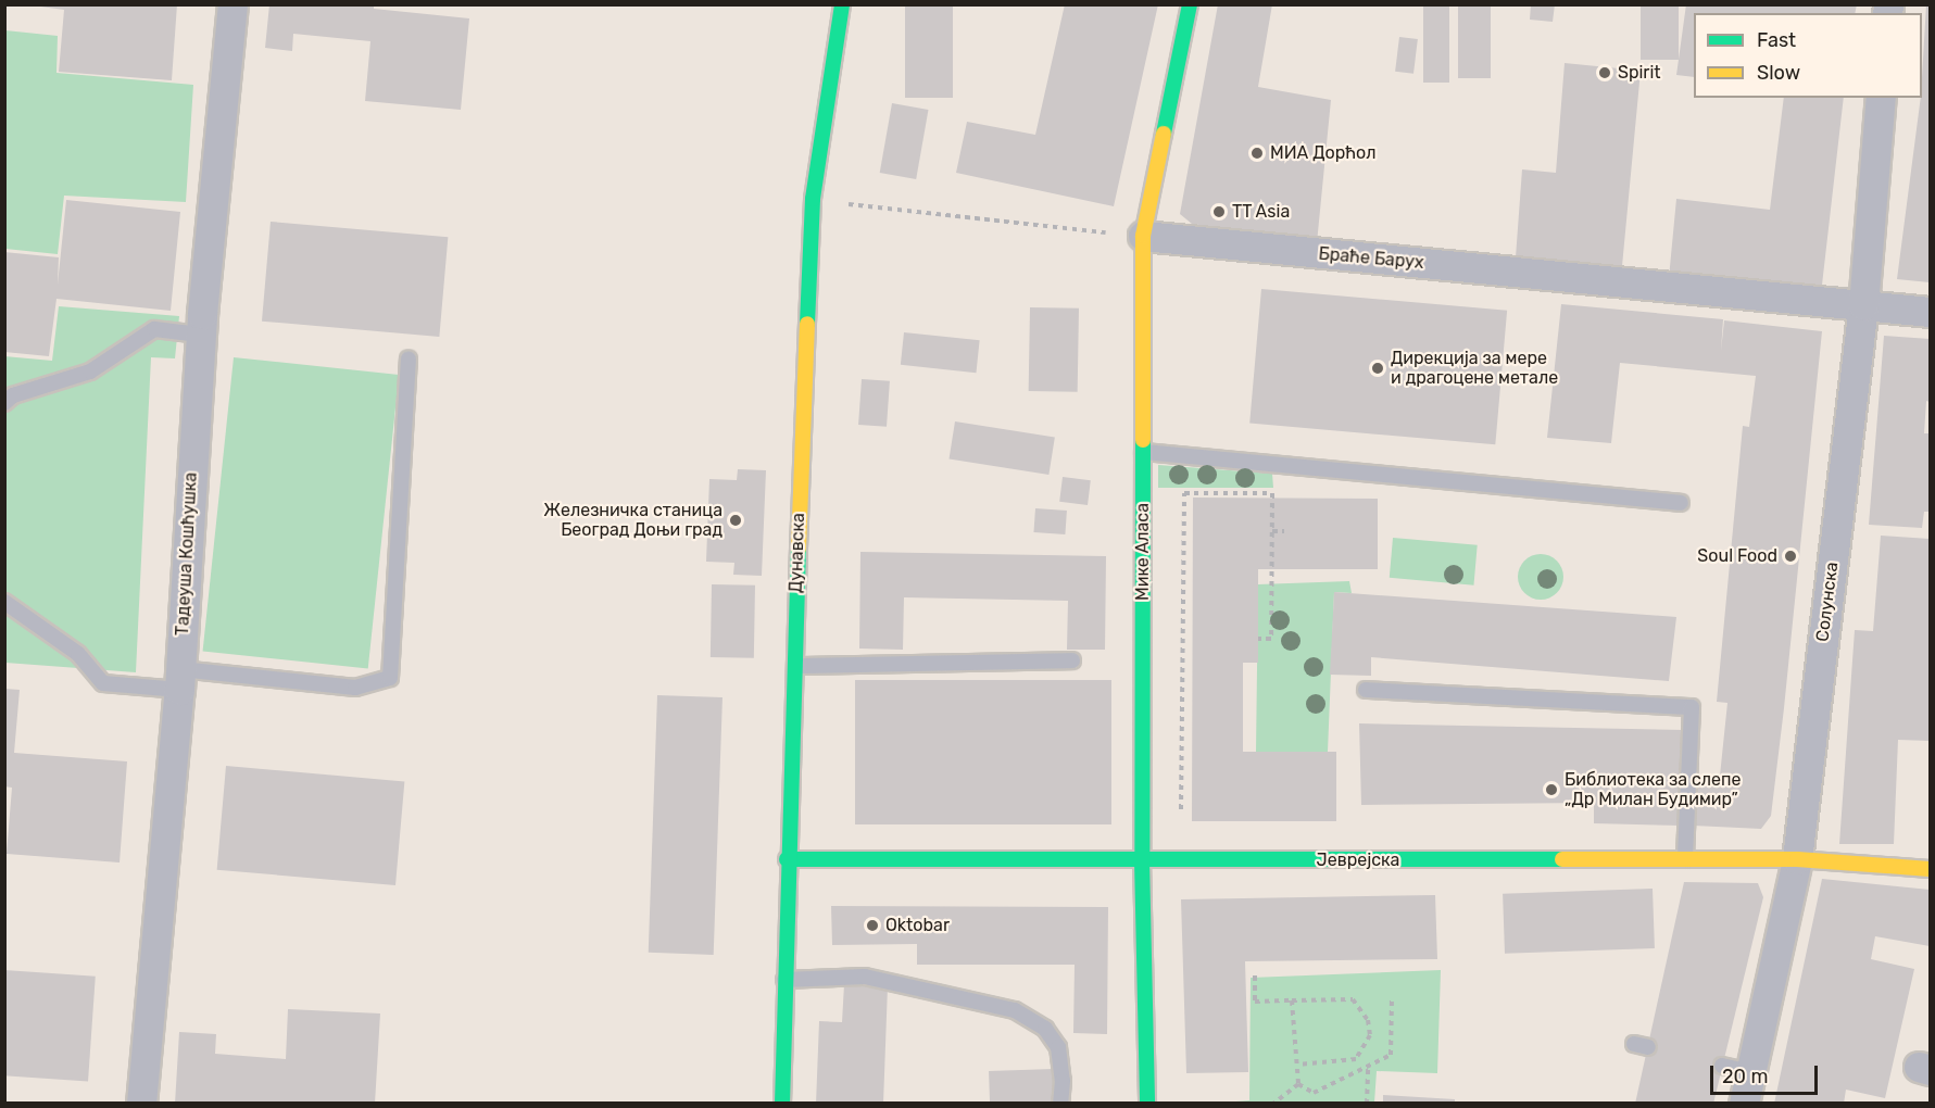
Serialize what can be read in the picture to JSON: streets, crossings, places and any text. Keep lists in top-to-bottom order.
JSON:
{
  "streets": {
    "street": [
      "Браће Барух",
      "Мике Аласа",
      "Дунавска",
      "Тадеуша Кошћушка",
      "Солунска",
      "Јеврејска"
    ]
  },
  "crossings": [
    ["Браће Барух", "Мике Аласа"],
    ["Браће Барух", "Солунска"],
    ["Мике Аласа", "Јеврејска"],
    ["Дунавска", "Јеврејска"],
    ["Солунска", "Јеврејска"]
  ],
  "places": [
    "Spirit",
    "МИА Дорћол",
    "TT Asia",
    "Дирекција за мере и драгоцене метале",
    "Железничка станица Београд Доњи град",
    "Soul Food",
    "Библиотека за слепе „Др Милан Будимир”",
    "Oktobar"
  ],
  "legend": ["Fast", "Slow"],
  "scale_bar": "20 m"
}
